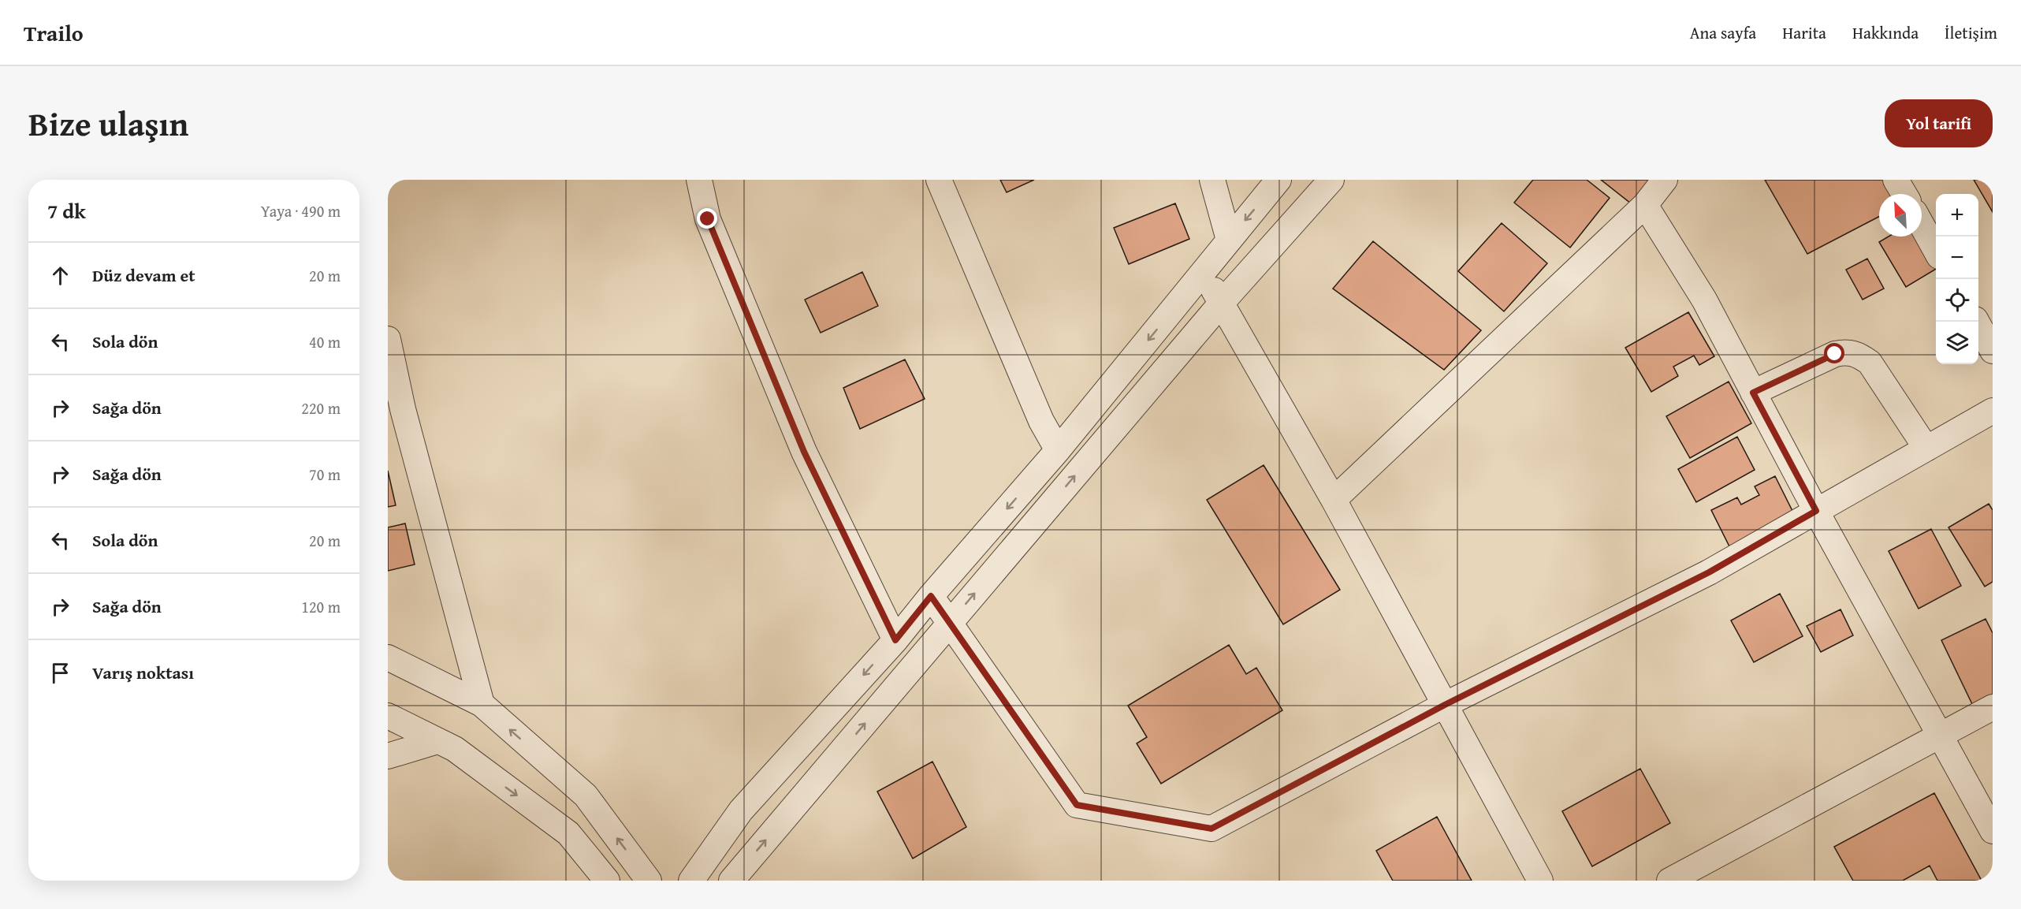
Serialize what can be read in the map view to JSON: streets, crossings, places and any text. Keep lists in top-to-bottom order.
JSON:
{
  "north": "top left",
  "page": {
    "header": "Trailo",
    "nav": [
      "Ana sayfa",
      "Harita",
      "Hakkında",
      "İletişim"
    ],
    "title": "Bize ulaşın",
    "buttons": "Yol tarifi",
    "heading": ["7 dk", "Yaya · 490 m"],
    "map_buttons": ["+", "−"],
    "list": [
      ["Düz devam et", "20 m"],
      ["Sola dön", "40 m"],
      ["Sağa dön", "220 m"],
      ["Sağa dön", "70 m"],
      ["Sola dön", "20 m"],
      ["Sağa dön", "120 m"],
      "Varış noktası"
    ]
  }
}
